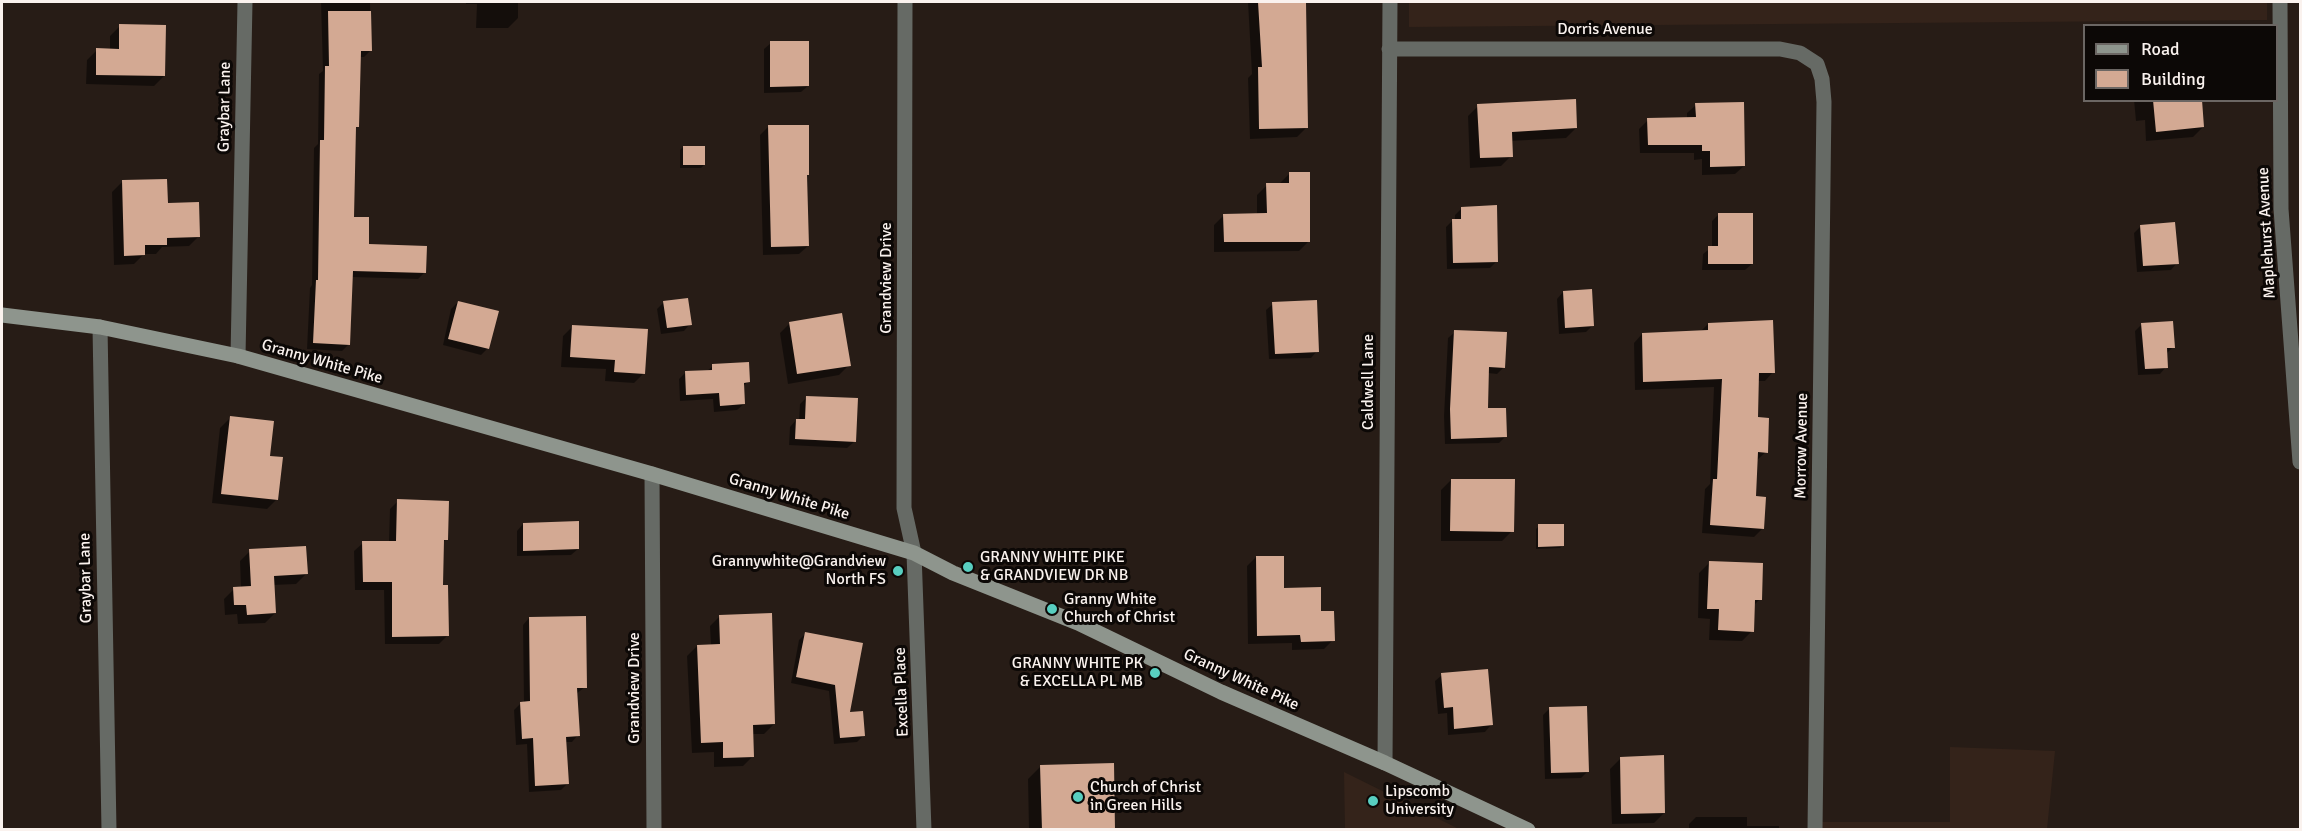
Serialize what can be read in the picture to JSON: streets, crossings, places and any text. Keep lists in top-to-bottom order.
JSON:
{
  "streets": {
    "main road": ["Granny White Pike"],
    "street": [
      "Dorris Avenue",
      "Graybar Lane",
      "Maplehurst Avenue",
      "Grandview Drive",
      "Caldwell Lane",
      "Morrow Avenue",
      "Excella Place"
    ]
  },
  "crossings": [
    ["Dorris Avenue", "Caldwell Lane"],
    ["Dorris Avenue", "Morrow Avenue"],
    ["Graybar Lane", "Granny White Pike"],
    ["Grandview Drive", "Granny White Pike"],
    ["Grandview Drive", "Excella Place"],
    ["Granny White Pike", "Caldwell Lane"],
    ["Granny White Pike", "Excella Place"]
  ],
  "places": [
    "GRANNY WHITE PIKE & GRANDVIEW DR NB",
    "Grannywhite@Grandview North FS",
    "Granny White Church of Christ",
    "GRANNY WHITE PK & EXCELLA PL MB",
    "Church of Christ in Green Hills",
    "Lipscomb University"
  ],
  "legend": ["Road", "Building"]
}
